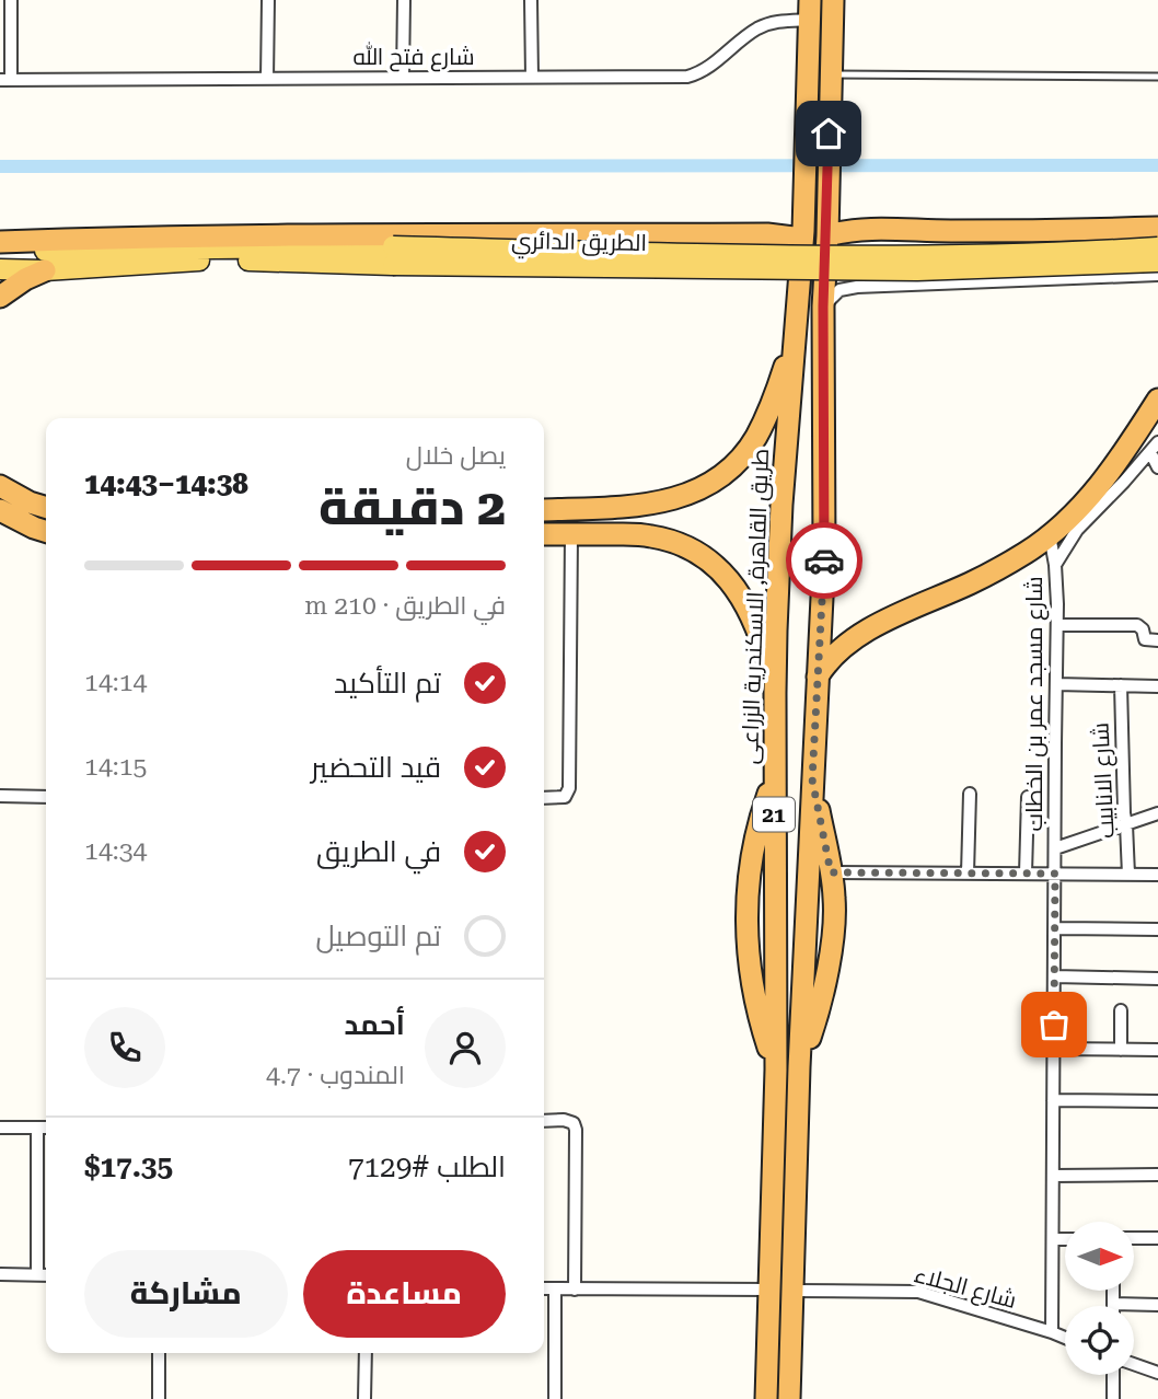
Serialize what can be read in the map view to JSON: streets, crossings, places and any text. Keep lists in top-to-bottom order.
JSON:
{
  "streets": {
    "highway": ["طريق القاهرة, الاسكندرية الزراعى", "21"],
    "main road": ["الطريق الدائري"],
    "street": [
      "شارع فتح الله",
      "شارع مسجد عمر بن الخطاب",
      "شارع الانابيب",
      "شارع الجلاء"
    ]
  },
  "crossings": [
    ["شارع فتح الله", "طريق القاهرة, الاسكندرية الزراعى"],
    ["شارع مسجد عمر بن الخطاب", "شارع الجلاء"],
    ["21", "شارع الجلاء"]
  ],
  "north": "right",
  "page": {
    "heading": ["2 دقيقة", "يصل خلال", "14:38–14:43"],
    "panel": [
      "أحمد",
      "المندوب · 4.7",
      "الطلب #7129",
      "$17.35"
    ],
    "bar": "في الطريق · 210 m",
    "list": [
      ["تم التأكيد", "14:14"],
      ["قيد التحضير", "14:15"],
      ["في الطريق", "14:34"],
      "تم التوصيل"
    ],
    "buttons": ["مساعدة", "مشاركة"]
  }
}
